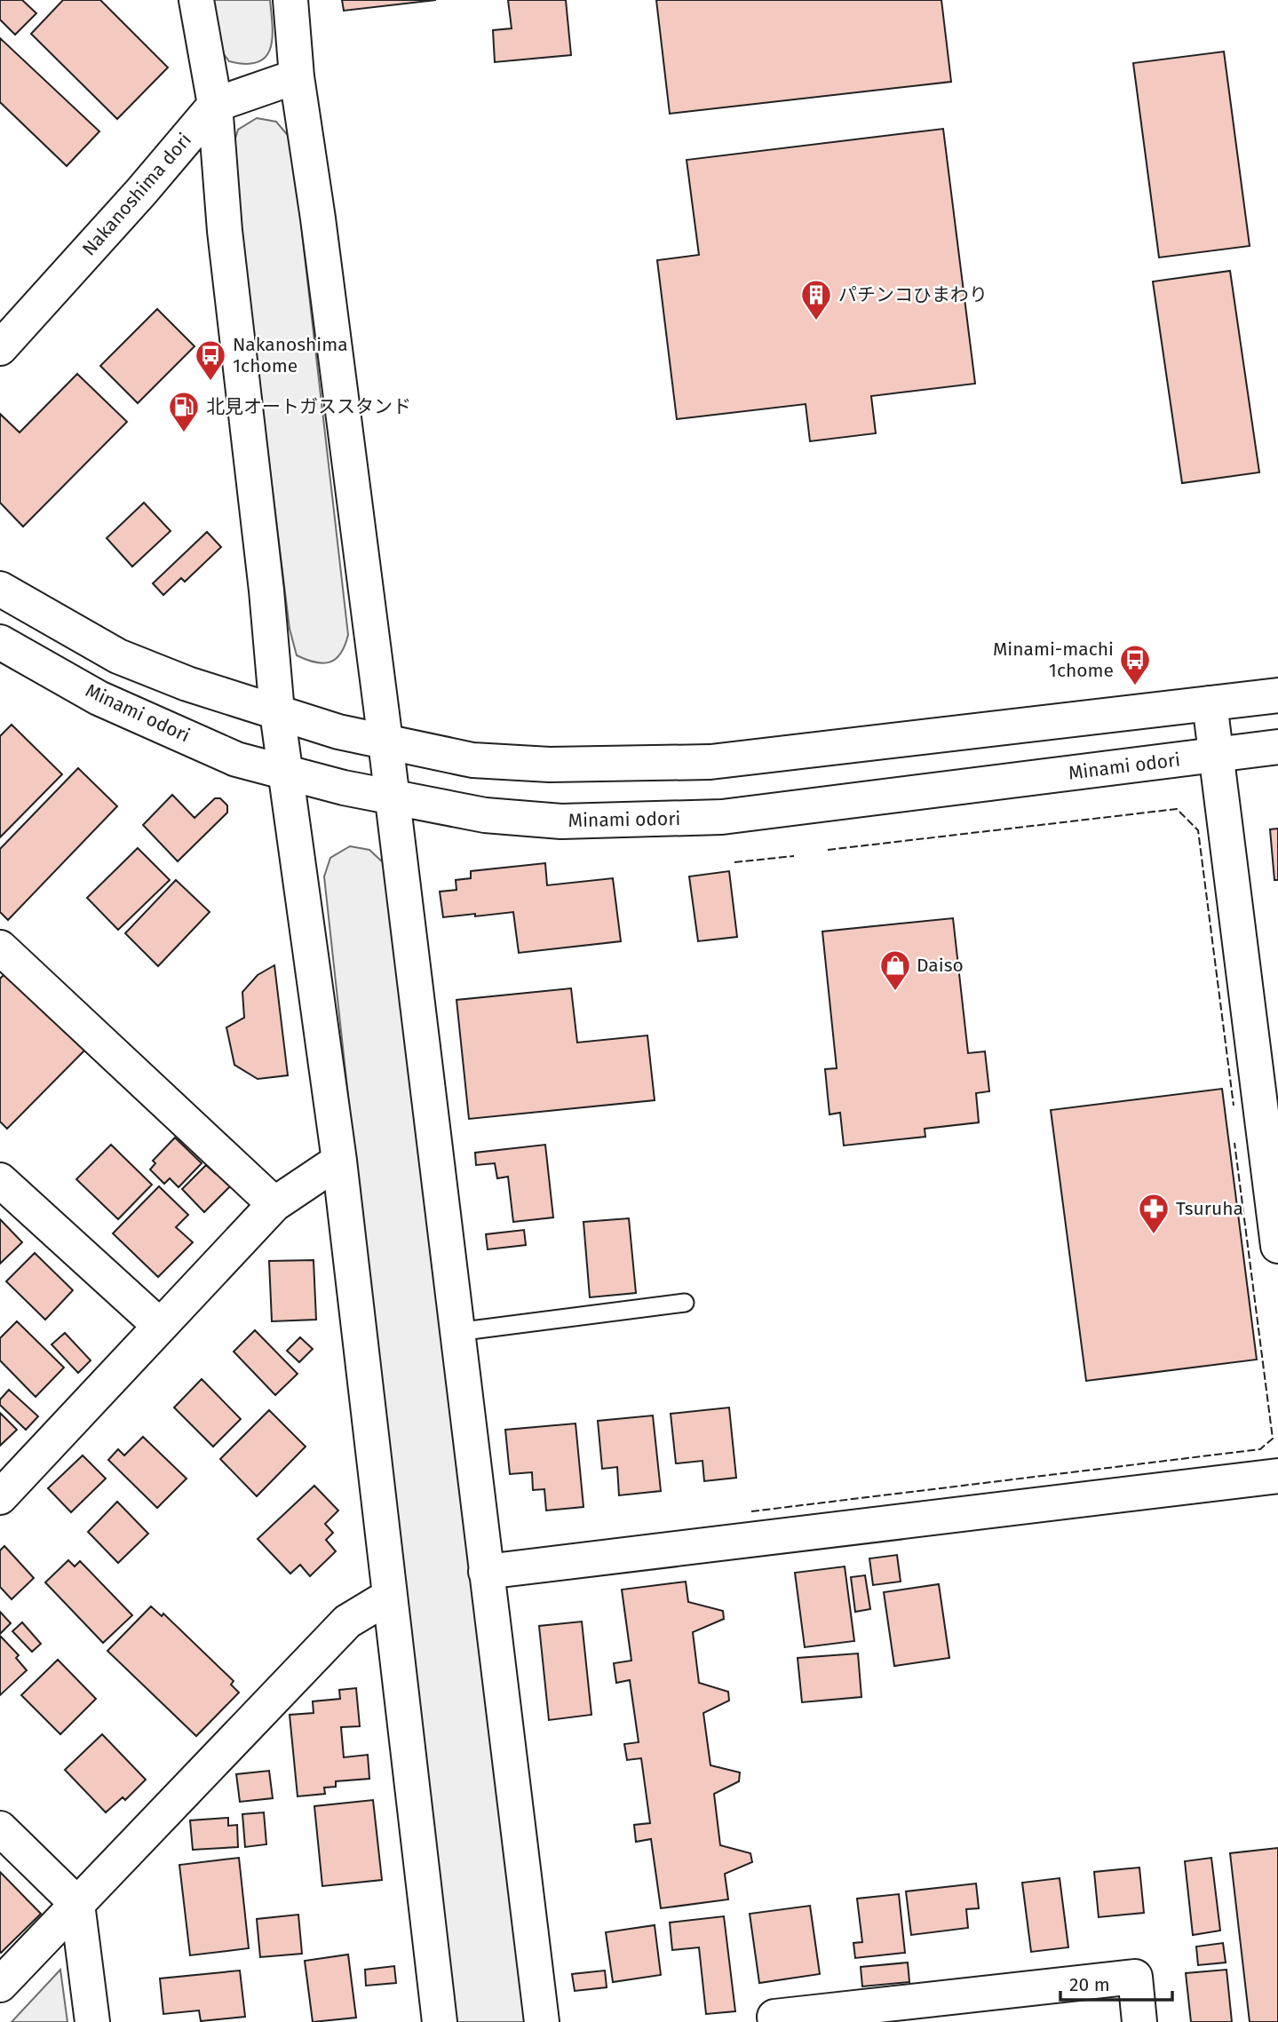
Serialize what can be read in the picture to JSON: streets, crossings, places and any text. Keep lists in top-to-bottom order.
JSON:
{
  "streets": {
    "street": ["Nakanoshima dori", "Minami odori"]
  },
  "places": {
    "building": ["パチンコひまわり"],
    "bus stop": ["Nakanoshima 1chome", "Minami-machi 1chome"],
    "fuel station": ["北見オートガススタンド"],
    "shop": ["Daiso"],
    "pharmacy": ["Tsuruha"]
  },
  "scale_bar": "20 m"
}
